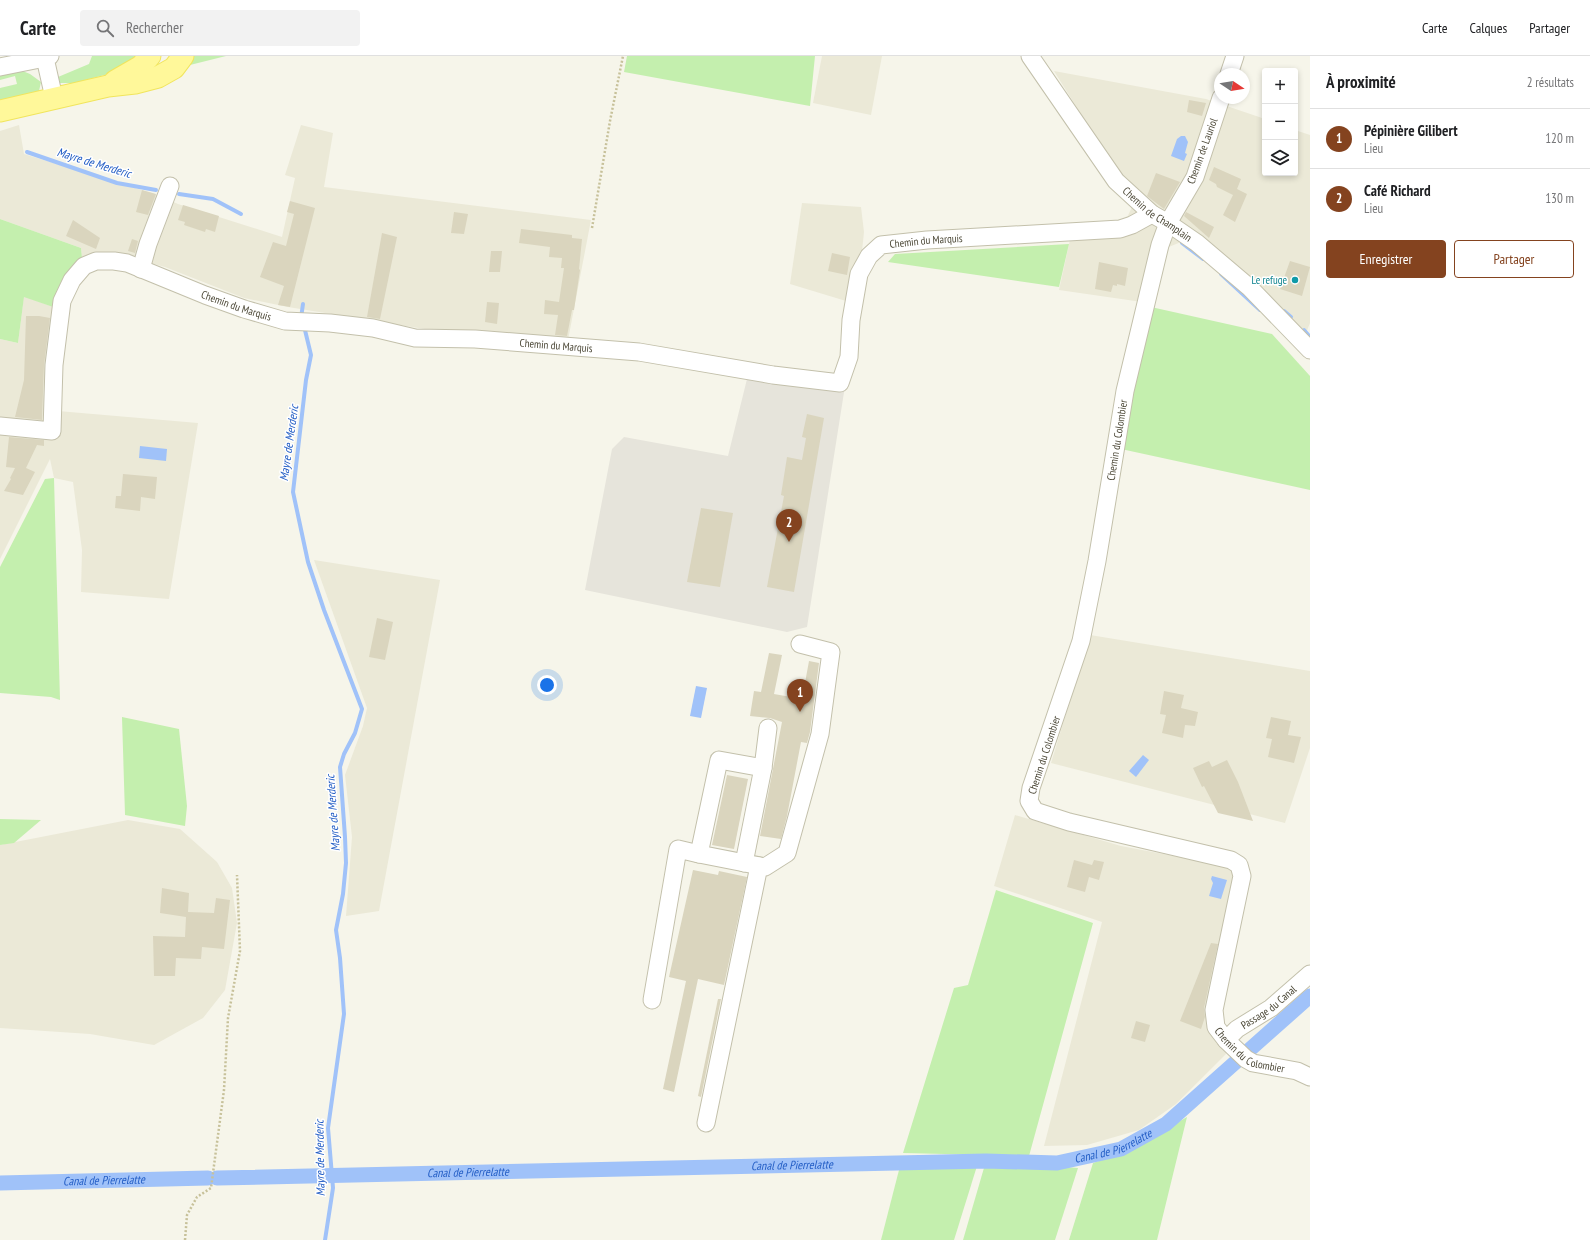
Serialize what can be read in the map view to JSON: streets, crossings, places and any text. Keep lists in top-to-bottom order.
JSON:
{
  "streets": {
    "street": [
      "Chemin de Lauriol",
      "Chemin de Champlain",
      "Chemin du Marquis",
      "Chemin du Colombier",
      "Passage du Canal"
    ]
  },
  "crossings": [
    ["Chemin de Lauriol", "Chemin de Champlain"],
    ["Chemin de Lauriol", "Chemin du Colombier"],
    ["Chemin de Champlain", "Chemin du Marquis"],
    ["Chemin de Champlain", "Chemin du Colombier"],
    ["Chemin du Colombier", "Passage du Canal"]
  ],
  "water": ["Mayre de Merderic", "Canal de Pierrelatte"],
  "places": ["Le refuge"],
  "north": "right",
  "page": {
    "header": "Carte",
    "search": "Rechercher",
    "nav": ["Carte", "Calques", "Partager"],
    "heading": ["À proximité", "2 résultats"],
    "map_buttons": ["+", "−"],
    "list": [
      {
        "mark": "1",
        "name": "Pépinière Gilibert",
        "note": "Lieu",
        "value": "120 m"
      },
      {
        "mark": "2",
        "name": "Café Richard",
        "note": "Lieu",
        "value": "130 m"
      }
    ],
    "buttons": ["Enregistrer", "Partager"],
    "pins": ["2", "1"]
  }
}
